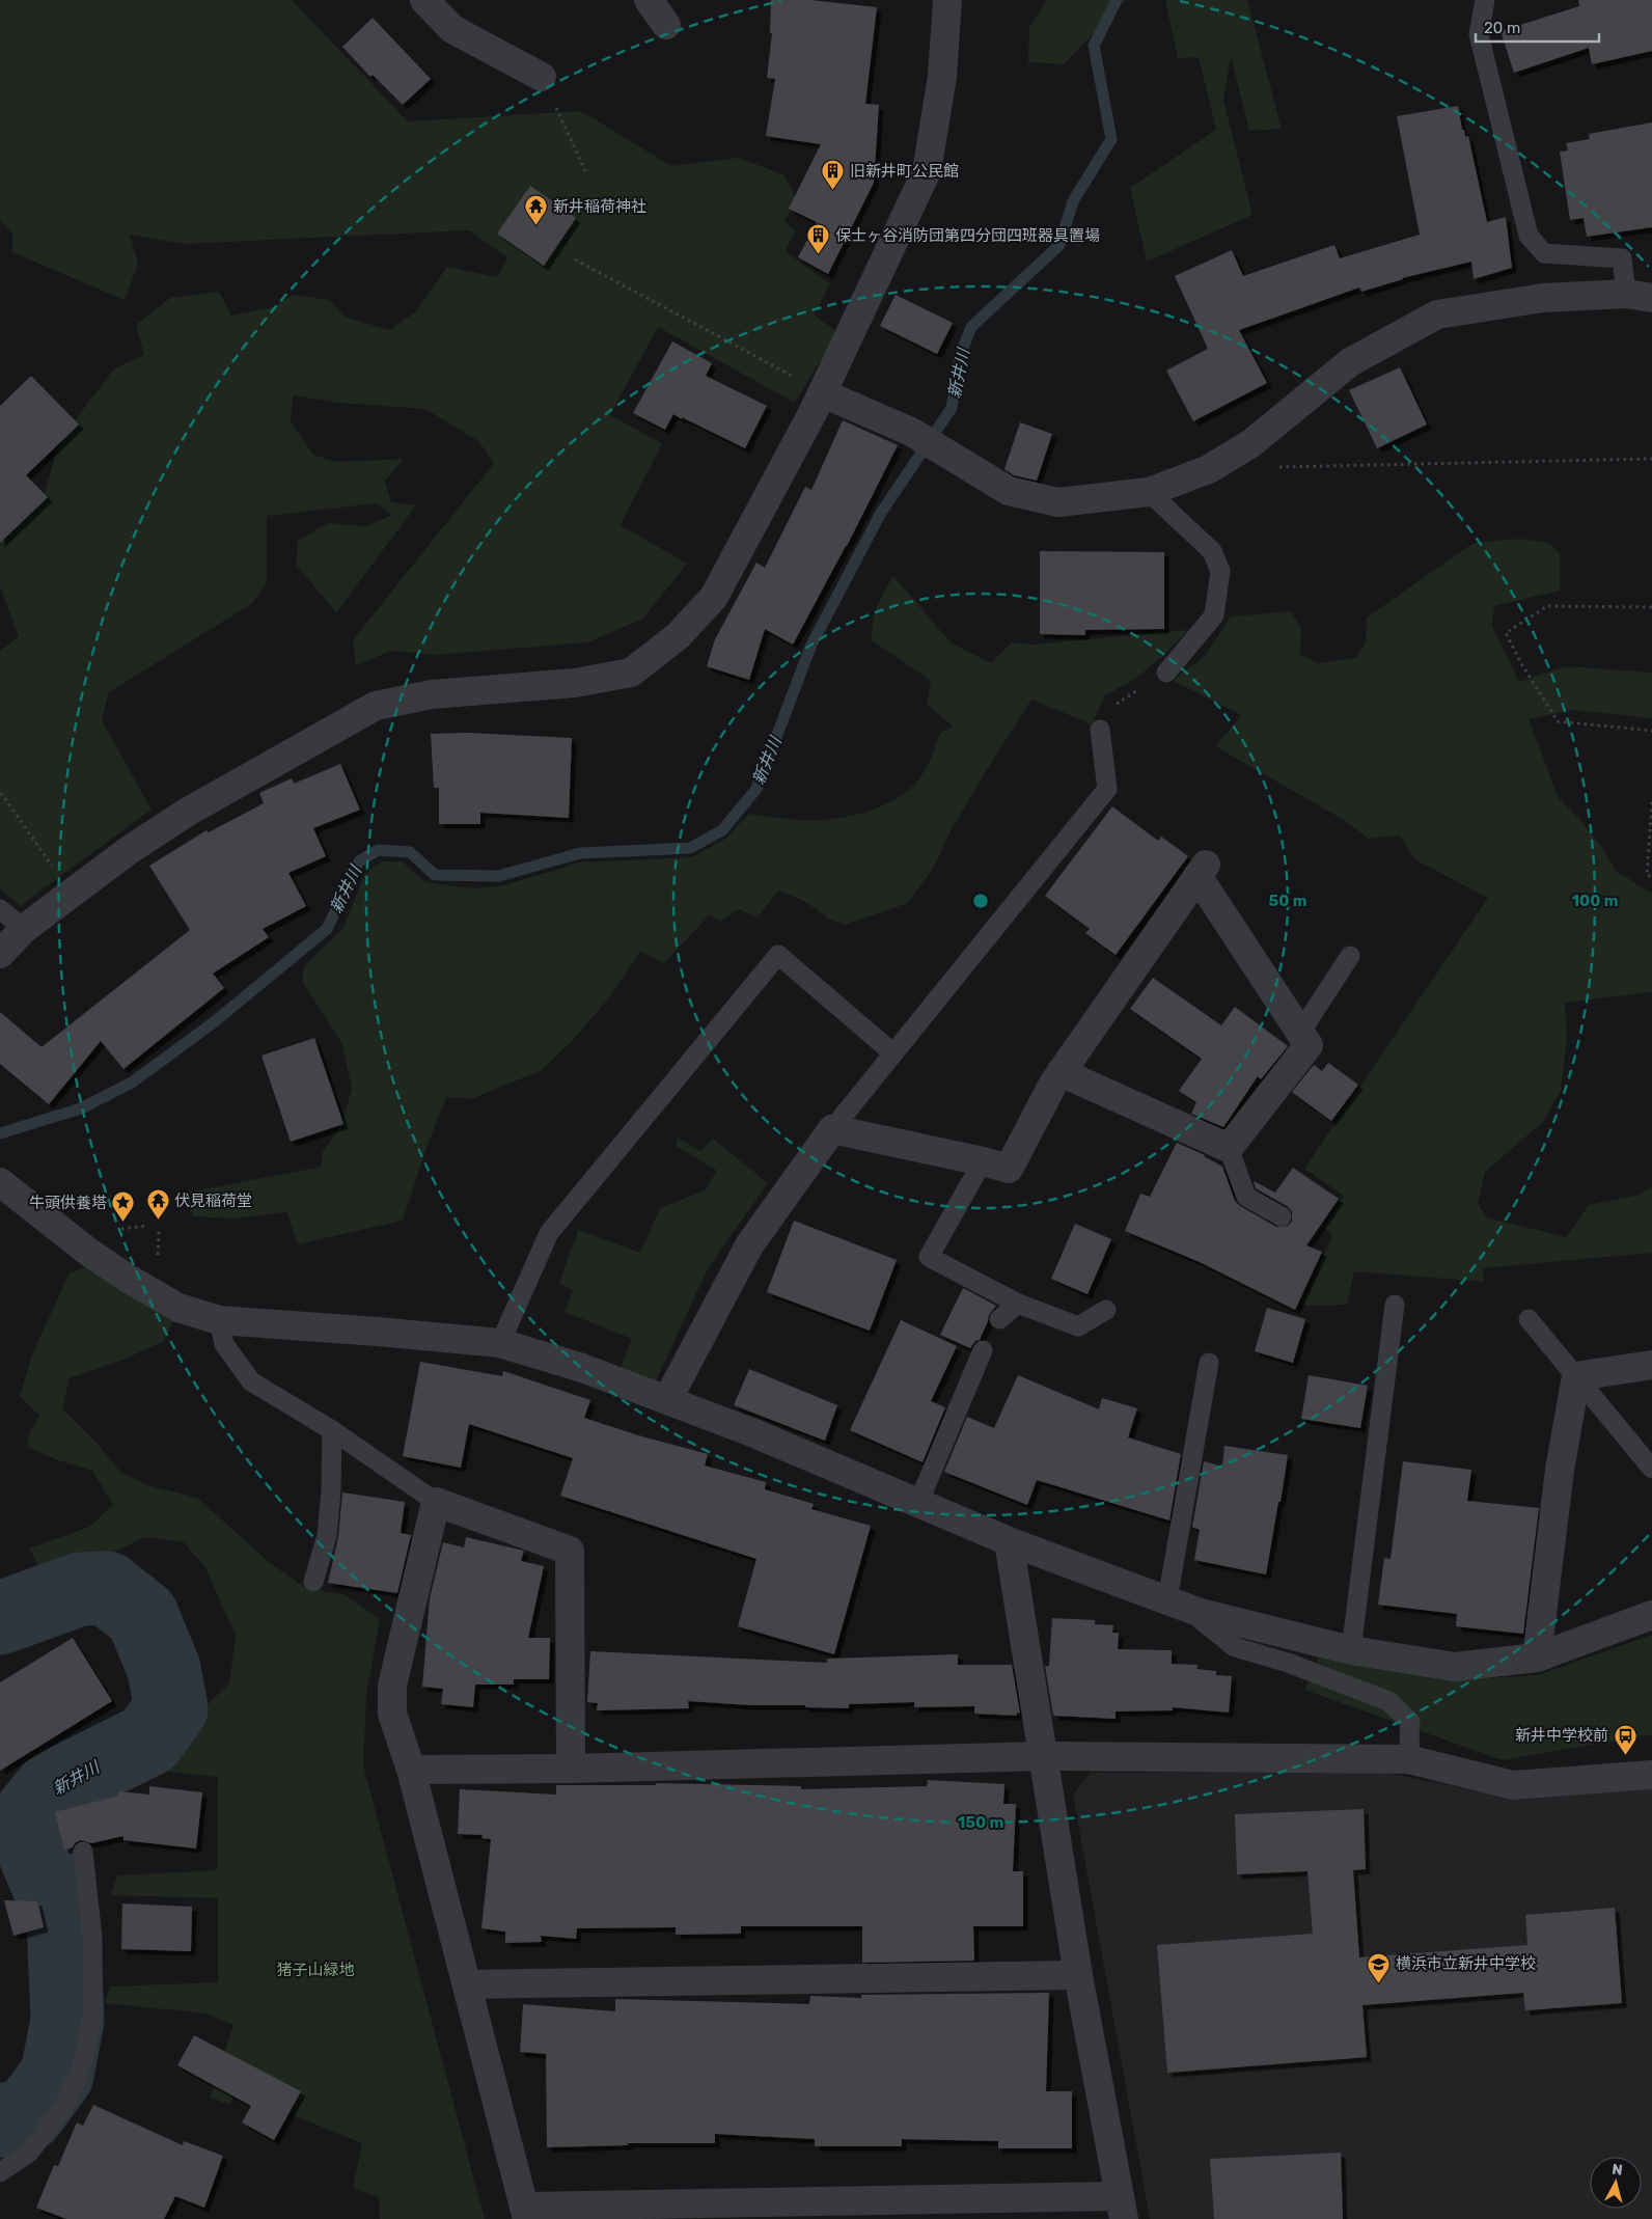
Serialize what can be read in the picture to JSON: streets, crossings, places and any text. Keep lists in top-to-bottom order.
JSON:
{
  "water": ["新井川"],
  "parks": ["猪子山緑地"],
  "places": {
    "building": ["旧新井町公民館", "保士ヶ谷消防団第四分団四班器具置場"],
    "temple": ["新井稲荷神社", "伏見稲荷堂"],
    "place": ["牛頭供養塔"],
    "bus stop": ["新井中学校前"],
    "school or university": ["横浜市立新井中学校"]
  },
  "scale_bar": "20 m",
  "north": "top",
  "rings": ["50 m", "100 m", "150 m"]
}
